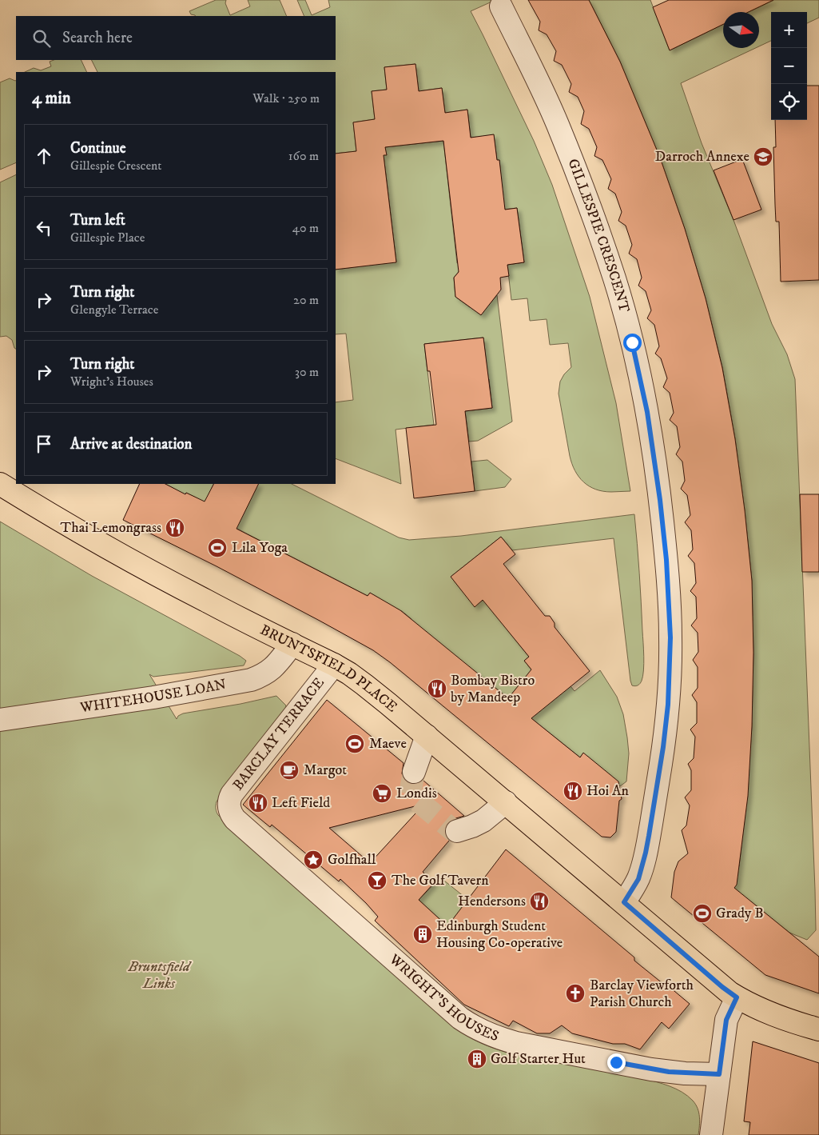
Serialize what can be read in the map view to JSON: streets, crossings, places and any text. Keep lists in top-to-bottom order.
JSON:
{
  "streets": {
    "main road": ["BRUNTSFIELD PLACE"],
    "street": [
      "GILLESPIE CRESCENT",
      "WHITEHOUSE LOAN",
      "BARCLAY TERRACE",
      "WRIGHT'S HOUSES"
    ]
  },
  "crossings": [
    ["GILLESPIE CRESCENT", "BRUNTSFIELD PLACE"],
    ["BRUNTSFIELD PLACE", "WHITEHOUSE LOAN"],
    ["BRUNTSFIELD PLACE", "BARCLAY TERRACE"],
    ["BARCLAY TERRACE", "WRIGHT'S HOUSES"]
  ],
  "parks": ["Bruntsfield Links"],
  "places": {
    "school or university": ["Darroch Annexe"],
    "restaurant": [
      "Thai Lemongrass",
      "Bombay Bistro by Mandeep",
      "Hoi An",
      "Left Field",
      "Hendersons"
    ],
    "sports": ["Lila Yoga", "Maeve", "Grady B"],
    "cafe": ["Margot"],
    "supermarket": ["Londis"],
    "place": ["Golfhall"],
    "bar": ["The Golf Tavern"],
    "building": ["Edinburgh Student Housing Co-operative", "Golf Starter Hut"],
    "church": ["Barclay Viewforth Parish Church"]
  },
  "north": "right",
  "page": {
    "map_buttons": ["+", "−"],
    "search": "Search here",
    "heading": ["4 min", "Walk · 250 m"],
    "list": [
      ["Continue", "Gillespie Crescent", "160 m"],
      ["Turn left", "Gillespie Place", "40 m"],
      ["Turn right", "Glengyle Terrace", "20 m"],
      ["Turn right", "Wright's Houses", "30 m"],
      "Arrive at destination"
    ]
  }
}
